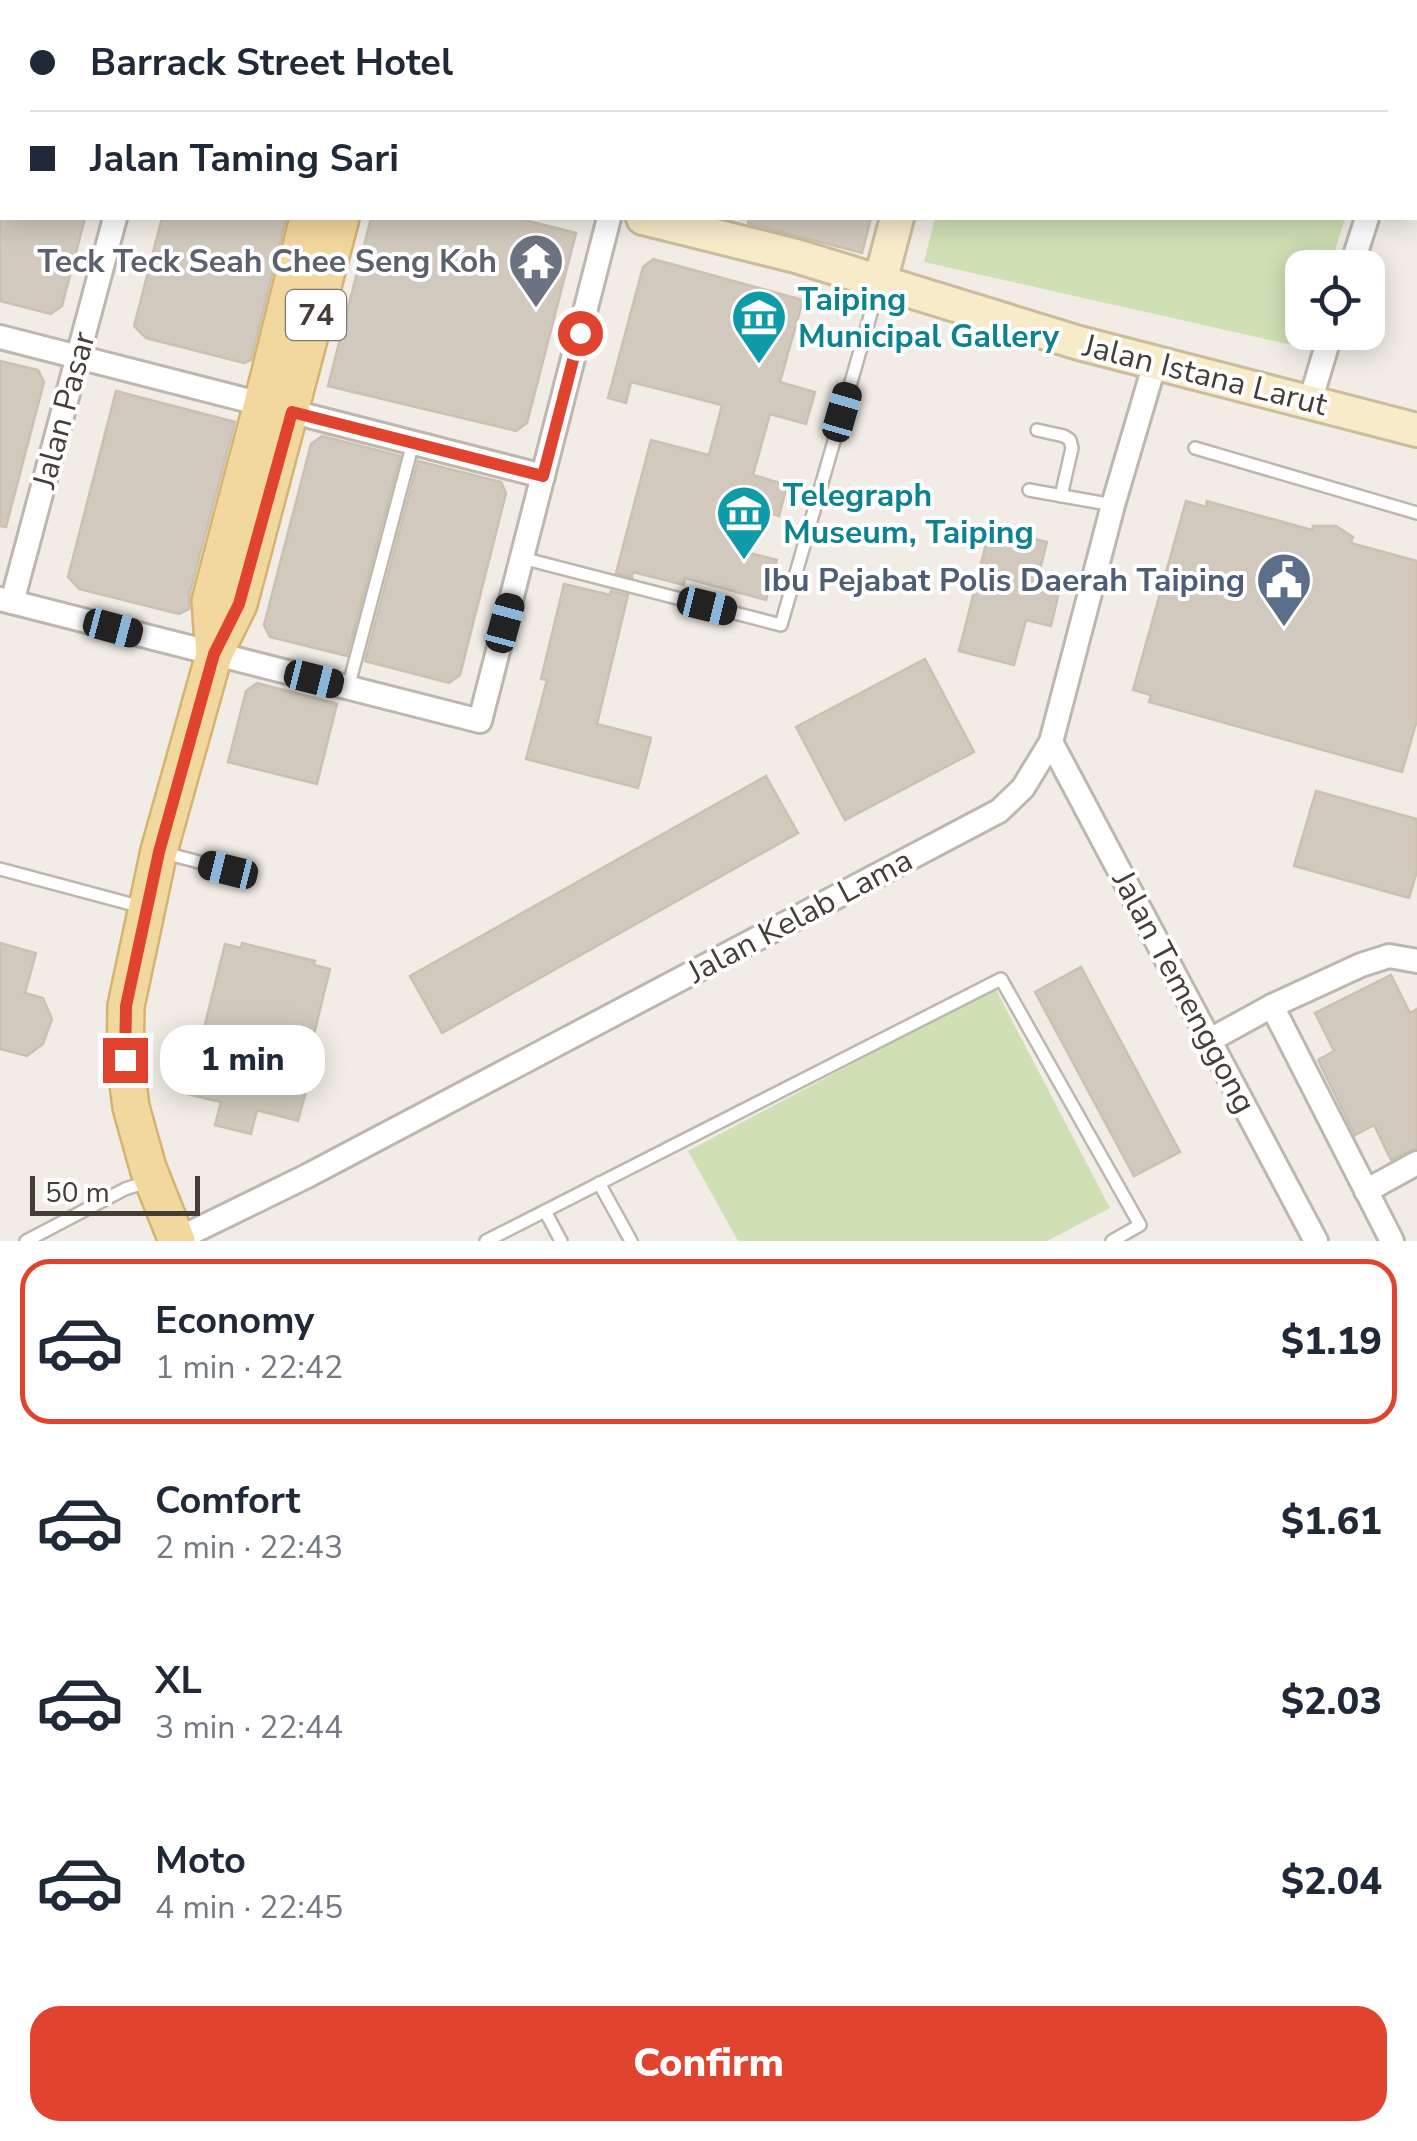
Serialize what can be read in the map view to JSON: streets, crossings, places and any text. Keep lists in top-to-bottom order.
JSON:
{
  "streets": {
    "main road": ["74", "Jalan Istana Larut"],
    "street": ["Jalan Pasar", "Jalan Kelab Lama", "Jalan Temenggong"]
  },
  "crossings": [
    ["Jalan Istana Larut", "Jalan Kelab Lama"],
    ["Jalan Kelab Lama", "Jalan Temenggong"]
  ],
  "places": {
    "temple": ["Teck Teck Seah Chee Seng Koh"],
    "museum": ["Taiping Municipal Gallery", "Telegraph Museum, Taiping"],
    "public building": ["Ibu Pejabat Polis Daerah Taiping"]
  },
  "scale_bar": "50 m",
  "page": {
    "banner": ["Barrack Street Hotel", "Jalan Taming Sari"],
    "bubble": "1 min",
    "scale": "50 m",
    "list": [
      {
        "name": "Economy",
        "note": "1 min · 22:42",
        "value": "$1.19"
      },
      {
        "name": "Comfort",
        "note": "2 min · 22:43",
        "value": "$1.61"
      },
      {
        "name": "XL",
        "note": "3 min · 22:44",
        "value": "$2.03"
      },
      {
        "name": "Moto",
        "note": "4 min · 22:45",
        "value": "$2.04"
      }
    ],
    "buttons": "Confirm"
  }
}
